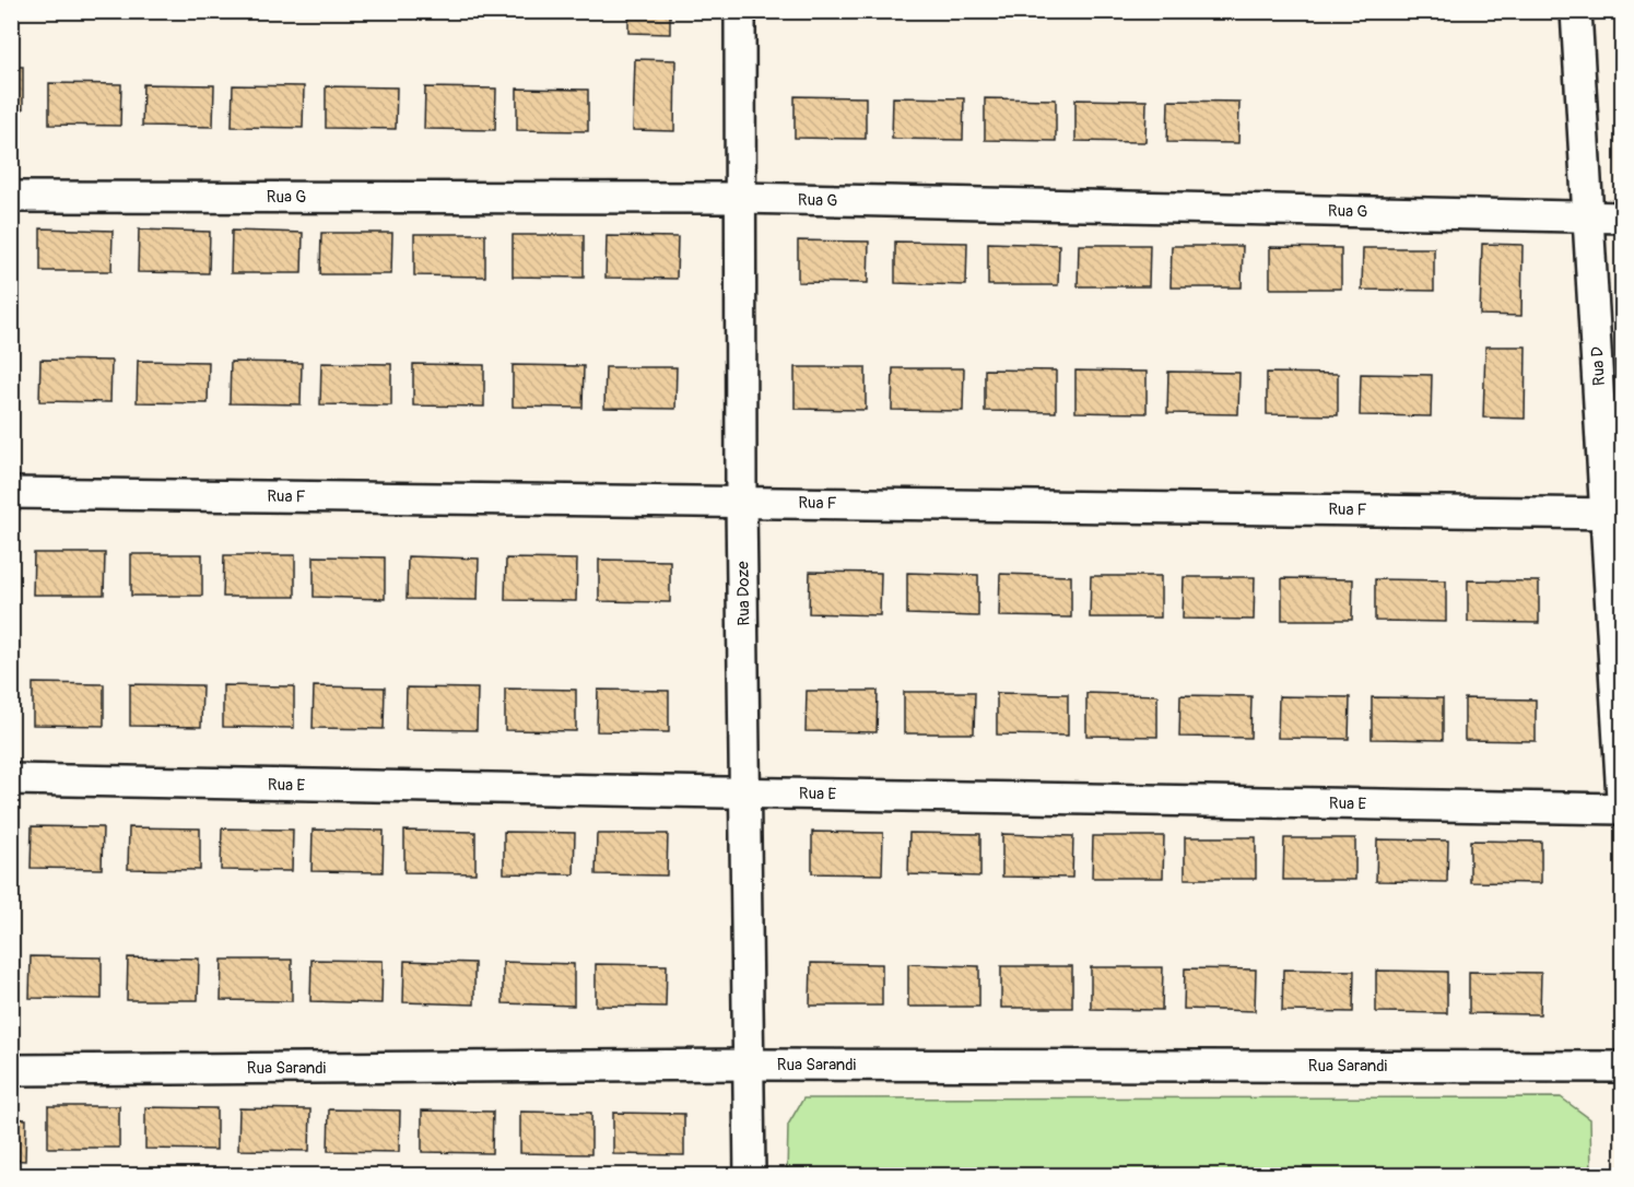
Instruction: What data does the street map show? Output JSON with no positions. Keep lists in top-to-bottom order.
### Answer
{
  "streets": {
    "street": [
      "Rua G",
      "Rua D",
      "Rua F",
      "Rua Doze",
      "Rua E",
      "Rua Sarandi"
    ]
  },
  "crossings": [
    ["Rua G", "Rua D"],
    ["Rua G", "Rua Doze"],
    ["Rua D", "Rua F"],
    ["Rua F", "Rua Doze"],
    ["Rua Doze", "Rua E"],
    ["Rua Doze", "Rua Sarandi"]
  ]
}
